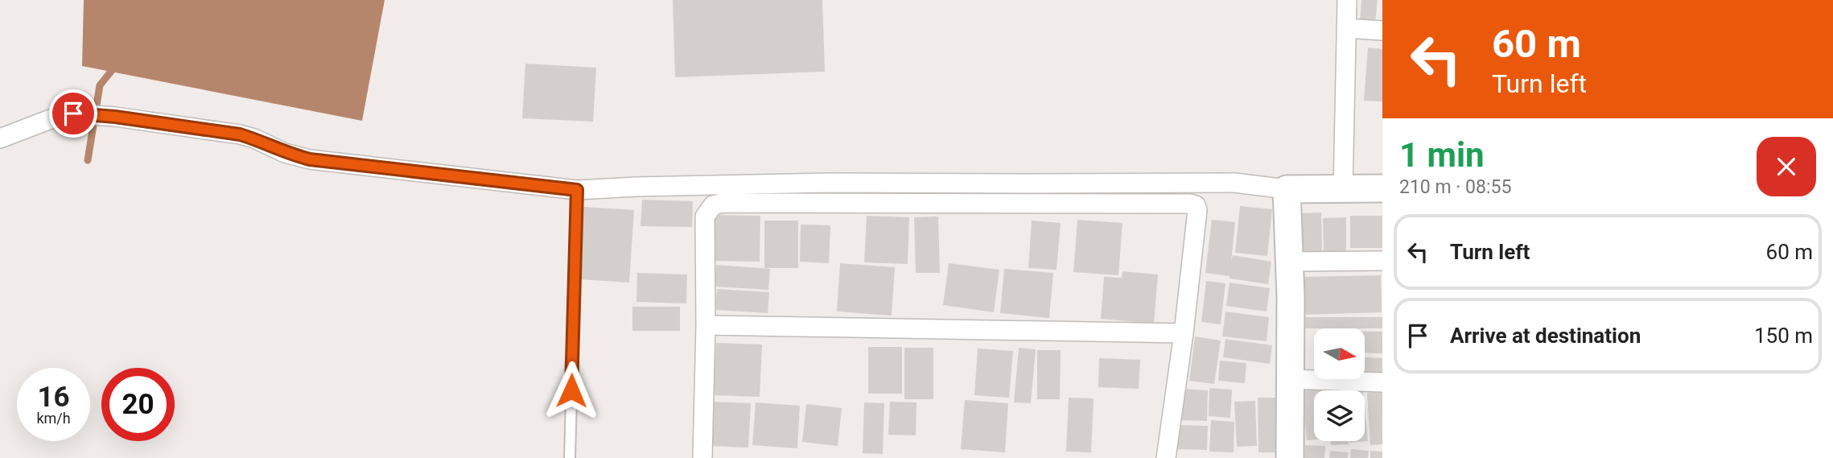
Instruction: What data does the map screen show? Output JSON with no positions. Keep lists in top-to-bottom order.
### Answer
{
  "north": "right",
  "page": {
    "turn": ["60 m", "Turn left"],
    "heading": ["1 min", "210 m · 08:55"],
    "list": [
      {
        "name": "Turn left",
        "value": "60 m"
      },
      {
        "name": "Arrive at destination",
        "value": "150 m"
      }
    ],
    "speed": "16 km/h",
    "limit": "20"
  }
}
